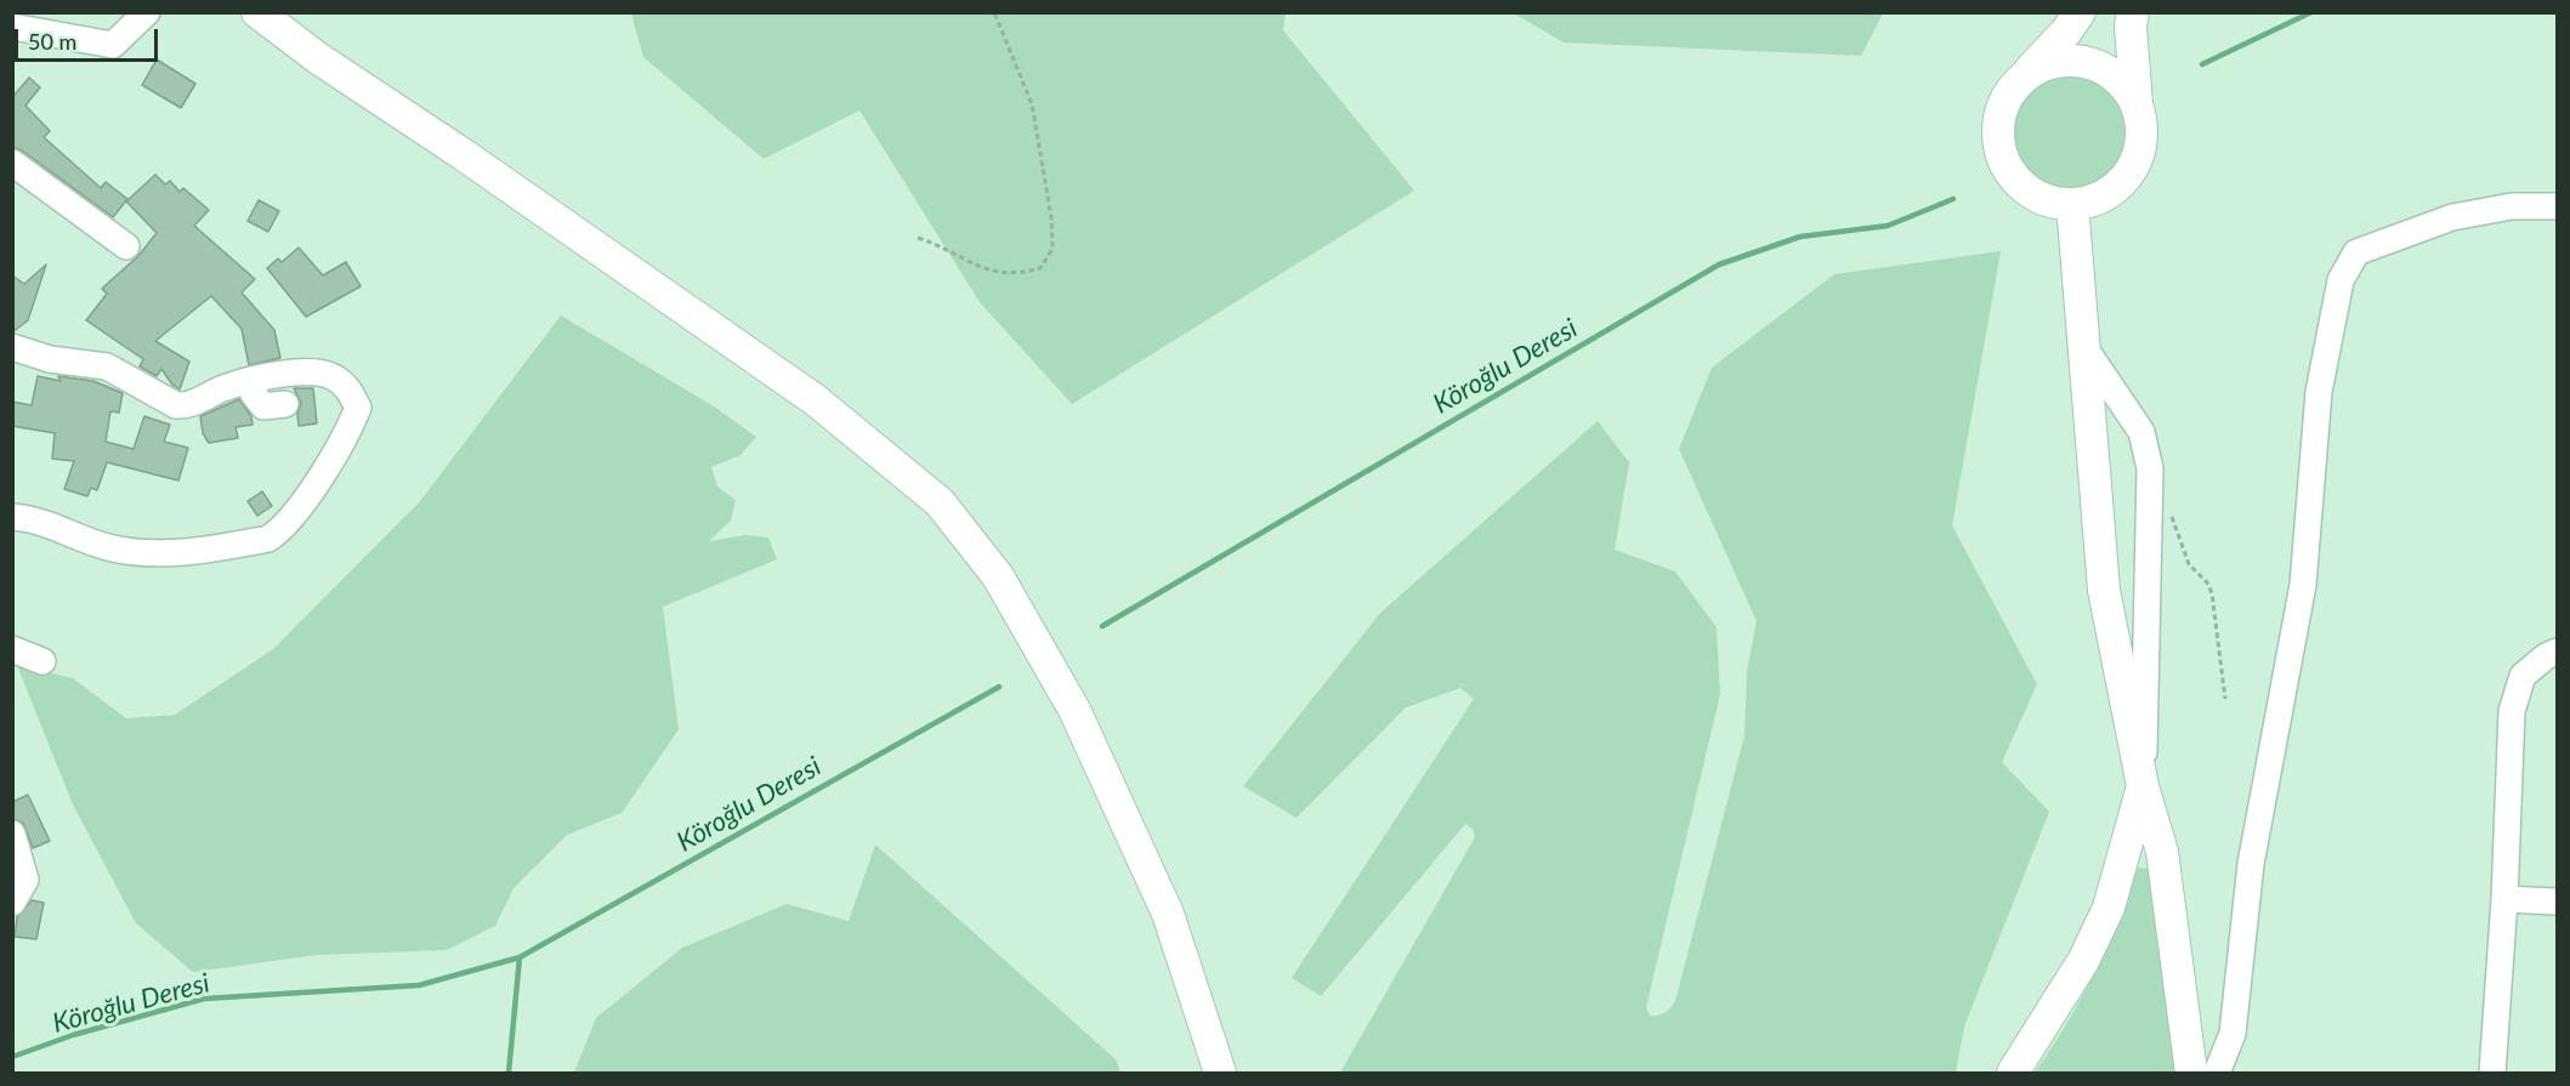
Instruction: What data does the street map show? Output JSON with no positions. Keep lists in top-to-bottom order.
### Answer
{
  "water": ["Köroğlu Deresi"],
  "scale_bar": "50 m"
}
